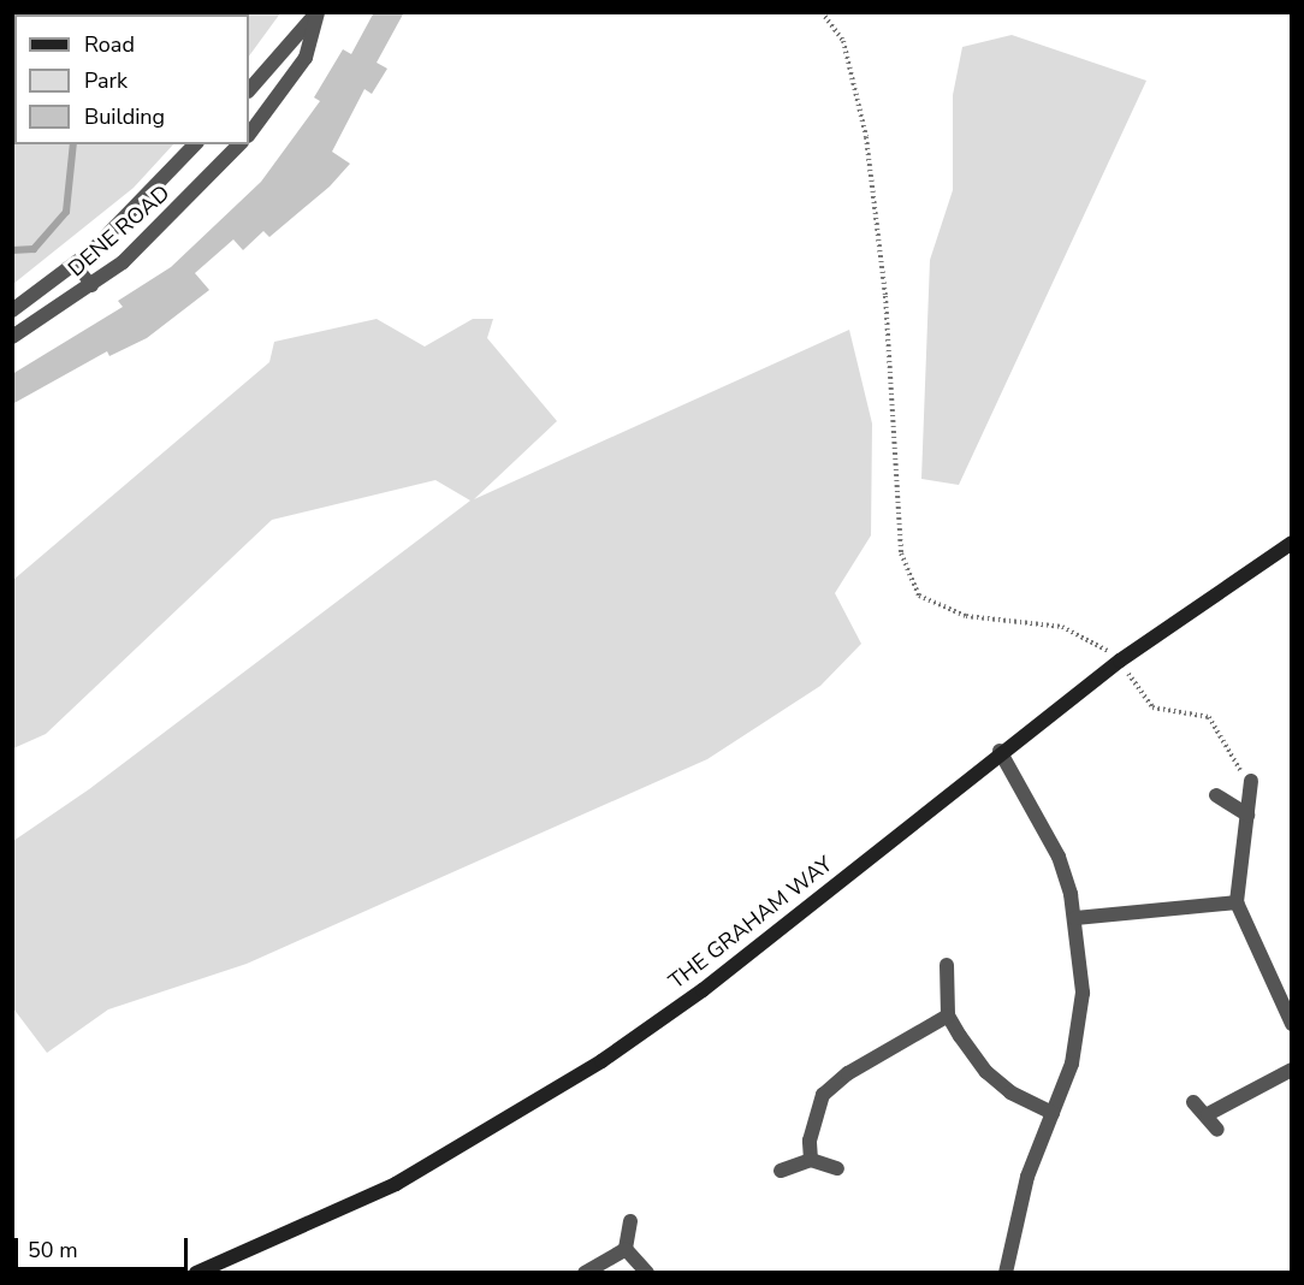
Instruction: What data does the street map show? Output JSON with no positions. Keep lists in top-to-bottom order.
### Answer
{
  "streets": {
    "main road": ["THE GRAHAM WAY"],
    "street": ["DENE ROAD"]
  },
  "legend": ["Road", "Park", "Building"],
  "scale_bar": "50 m"
}
